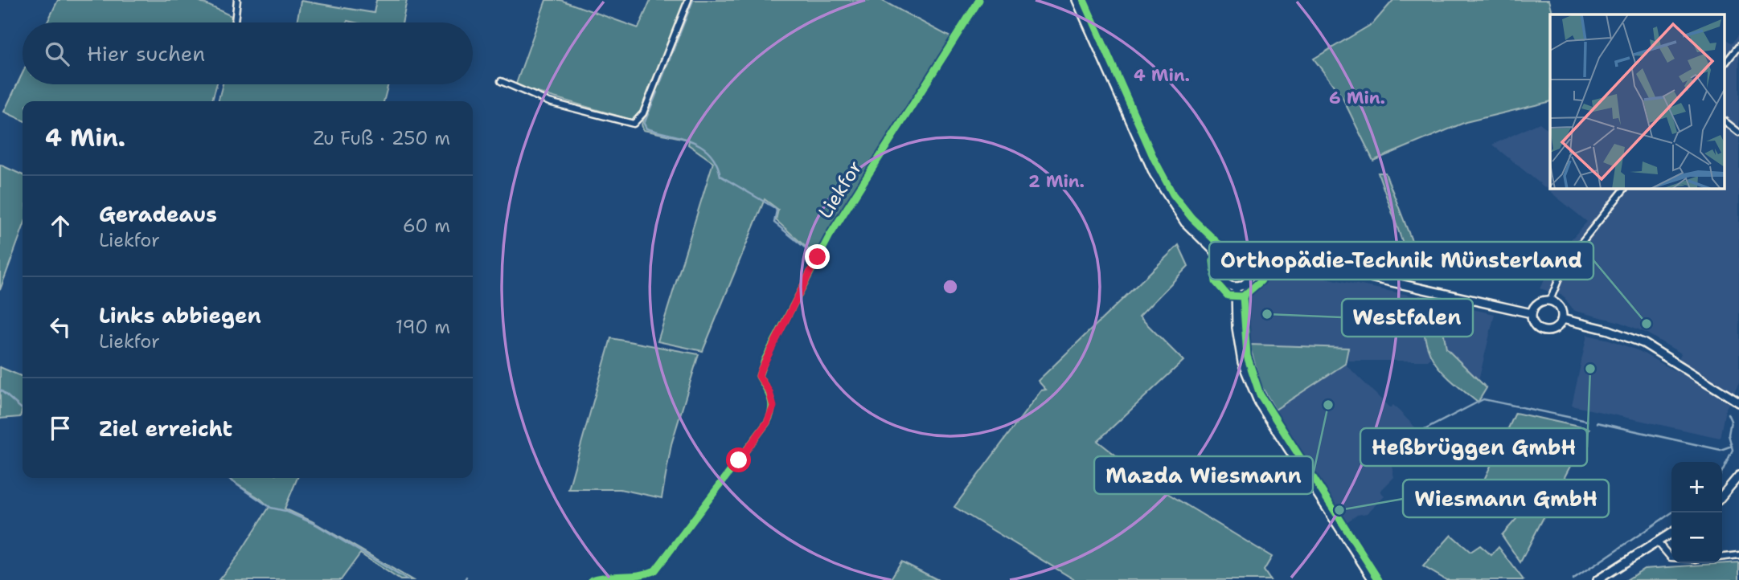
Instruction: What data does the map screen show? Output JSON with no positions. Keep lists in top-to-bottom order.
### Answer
{
  "streets": {
    "street": ["Liekfor"]
  },
  "places": [
    "Westfalen",
    "Orthopädie-Technik Münsterland",
    "Heßbrüggen GmbH",
    "Mazda Wiesmann",
    "Wiesmann GmbH"
  ],
  "page": {
    "search": "Hier suchen",
    "heading": ["4 Min.", "Zu Fuß · 250 m"],
    "list": [
      ["Geradeaus", "Liekfor", "60 m"],
      ["Links abbiegen", "Liekfor", "190 m"],
      "Ziel erreicht"
    ],
    "map_buttons": ["+", "−"]
  },
  "rings": ["4 Min.", "6 Min.", "2 Min."]
}
